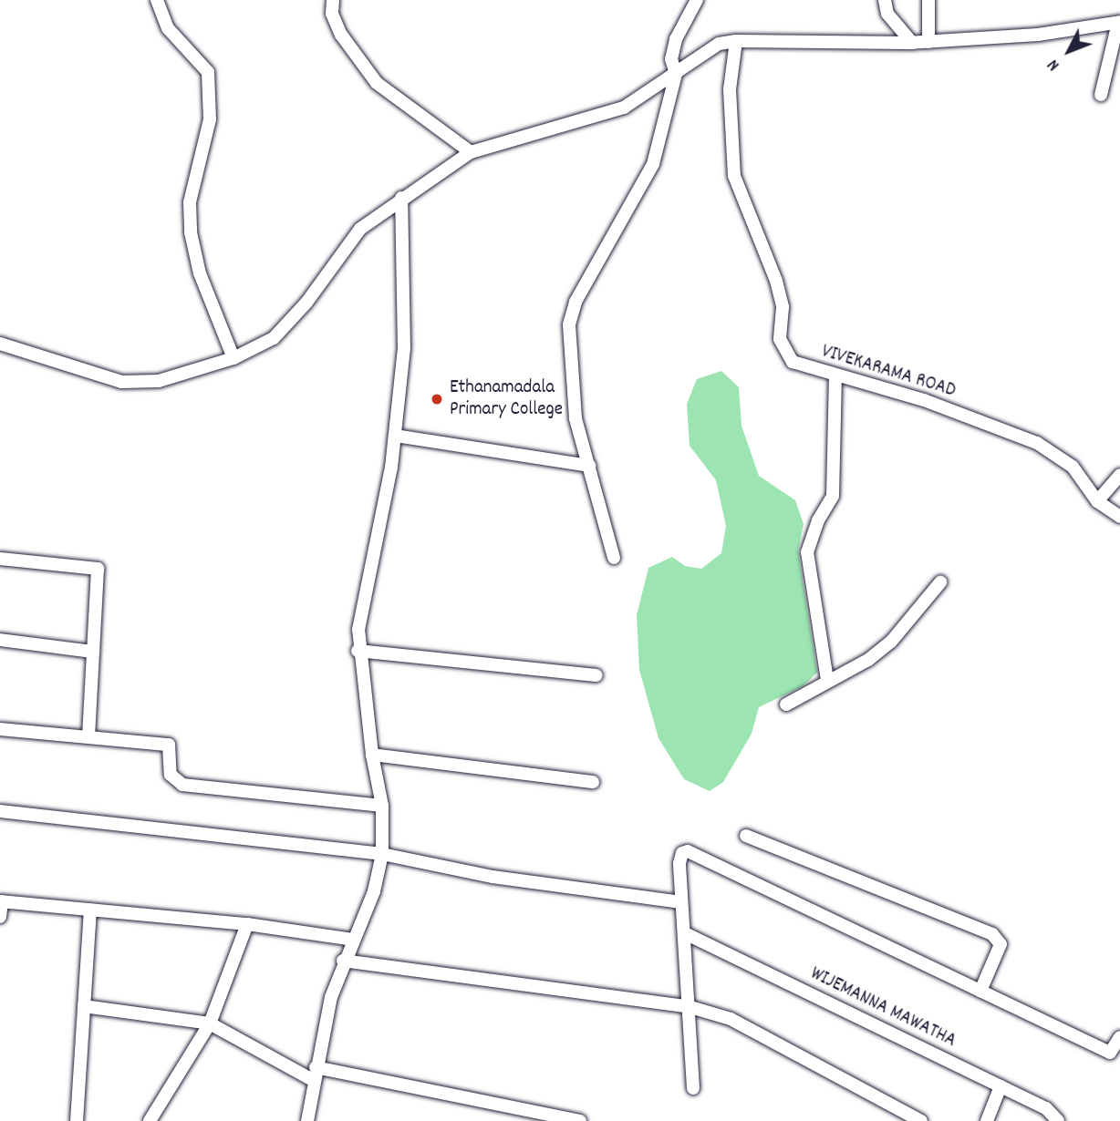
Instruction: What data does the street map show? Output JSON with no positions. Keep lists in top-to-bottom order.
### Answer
{
  "streets": {
    "street": ["VIVEKARAMA ROAD", "WIJEMANNA MAWATHA"]
  },
  "places": ["Ethanamadala Primary College"],
  "north": "bottom left"
}
